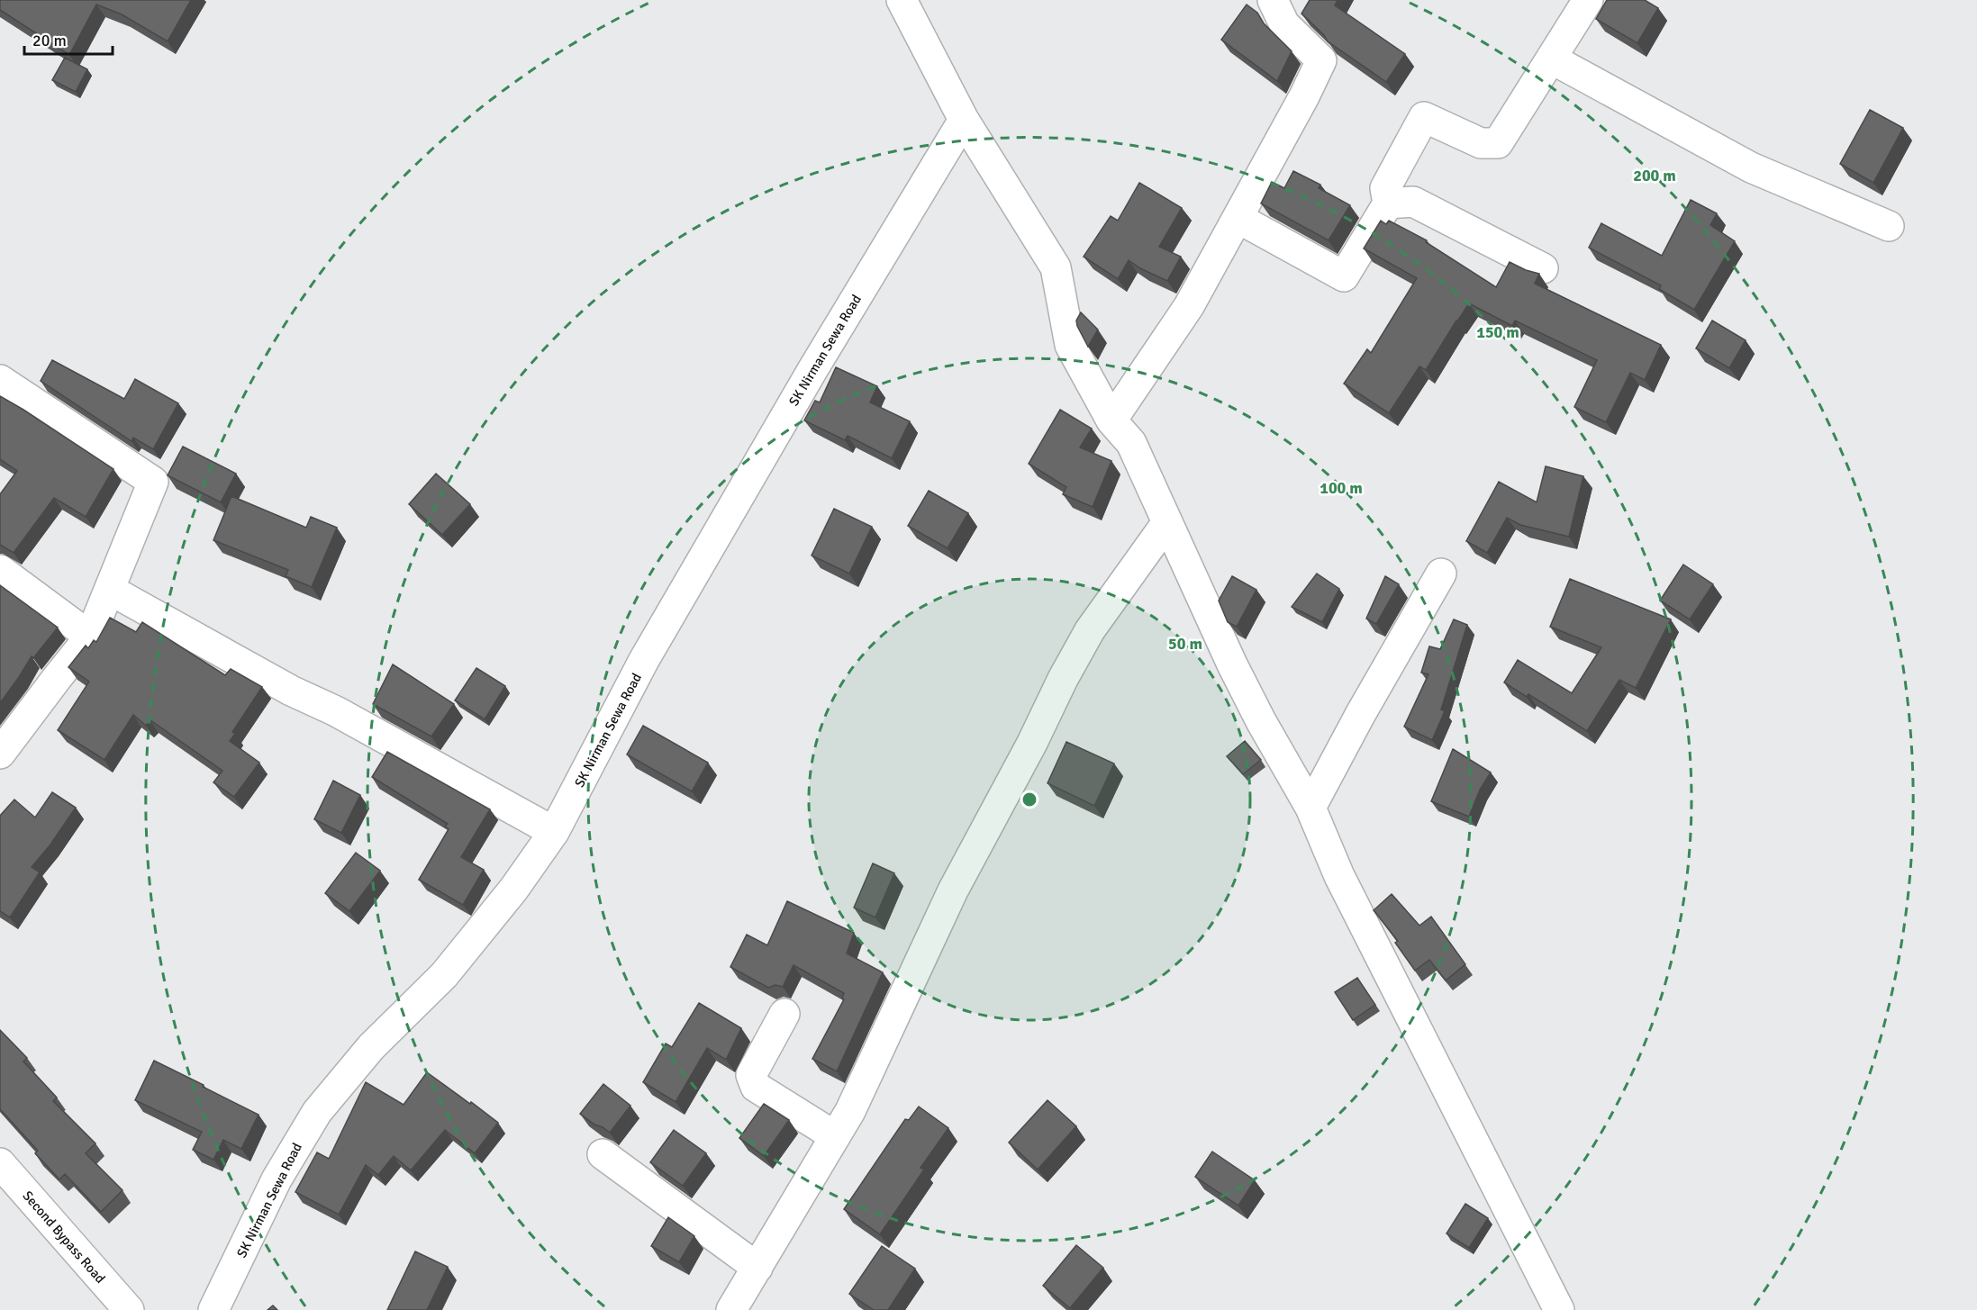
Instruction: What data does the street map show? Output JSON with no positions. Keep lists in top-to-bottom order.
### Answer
{
  "streets": {
    "street": ["SK Nirman Sewa Road", "Second Bypass Road"]
  },
  "scale_bar": "20 m",
  "rings": [
    "200 m",
    "150 m",
    "100 m",
    "50 m"
  ]
}
